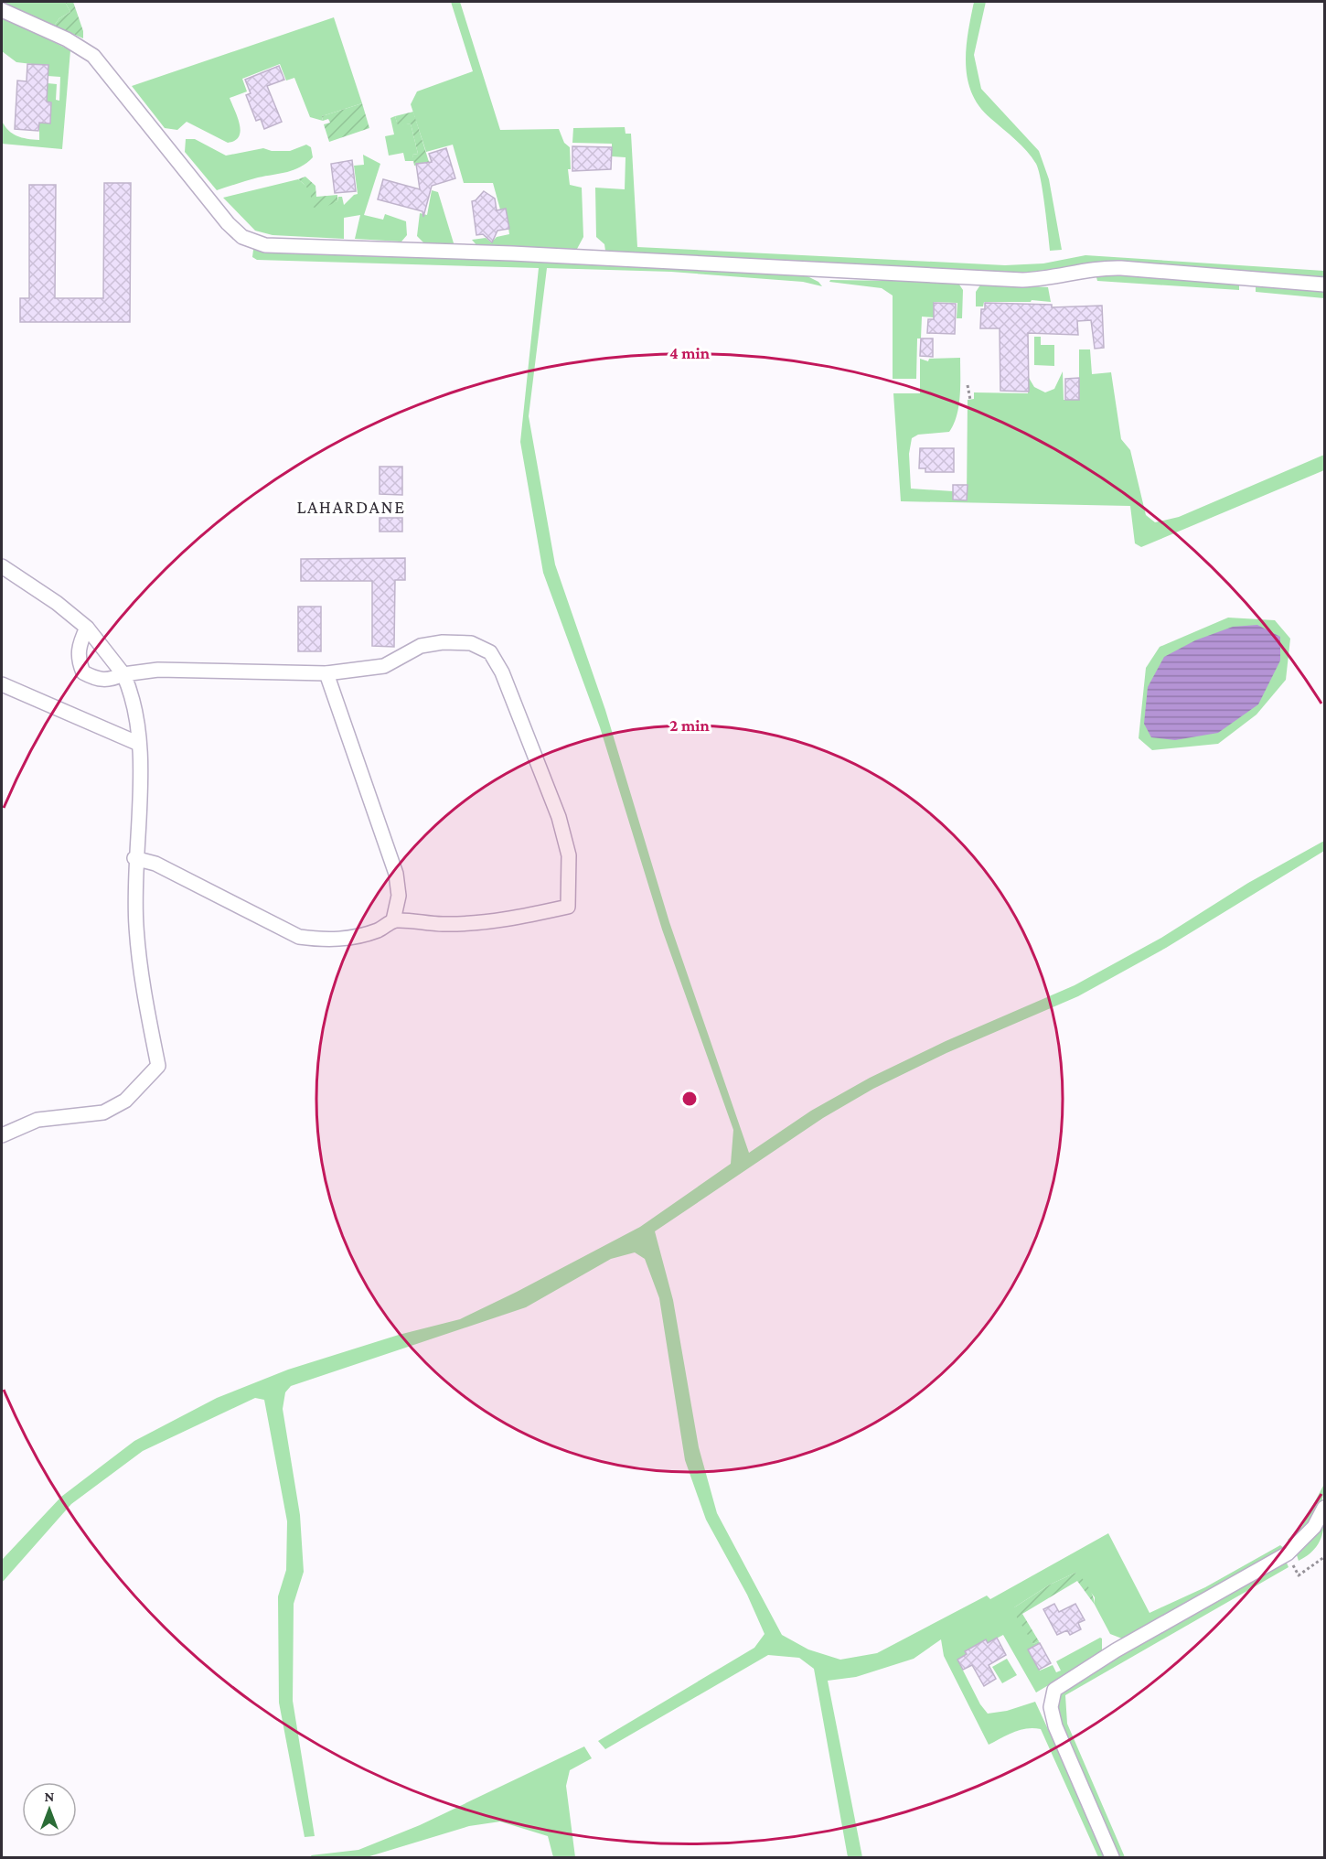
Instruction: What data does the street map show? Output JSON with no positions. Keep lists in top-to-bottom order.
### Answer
{
  "districts": ["LAHARDANE"],
  "north": "top",
  "rings": ["4 min", "2 min"]
}
